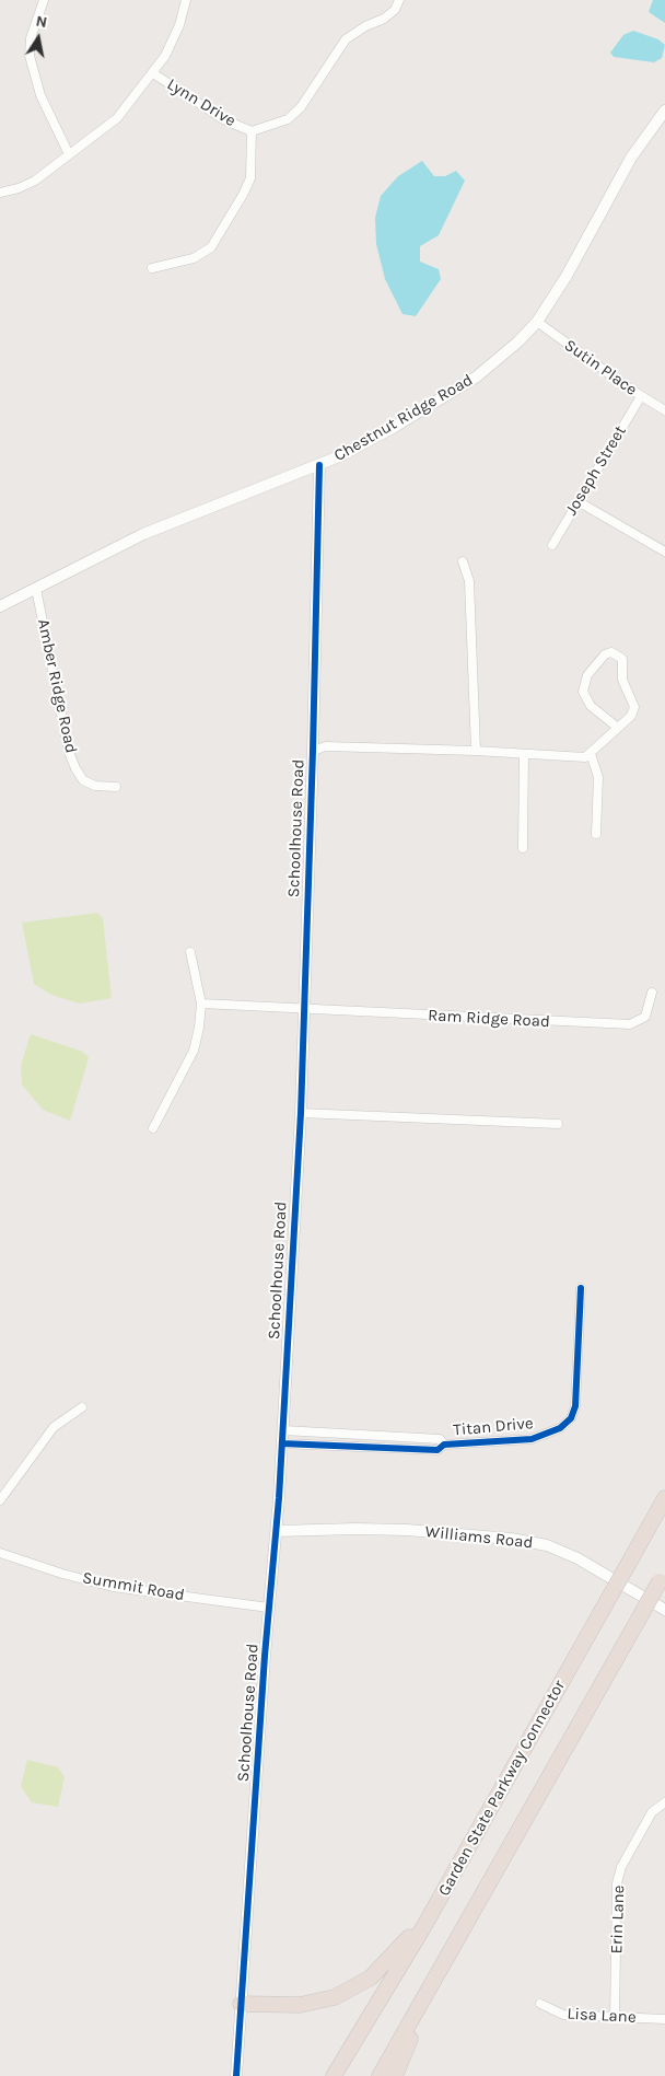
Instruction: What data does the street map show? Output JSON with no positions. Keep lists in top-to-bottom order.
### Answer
{
  "streets": {
    "highway": ["Garden State Parkway Connector"],
    "street": [
      "Lynn Drive",
      "Sutin Place",
      "Chestnut Ridge Road",
      "Joseph Street",
      "Amber Ridge Road",
      "Schoolhouse Road",
      "Ram Ridge Road",
      "Titan Drive",
      "Williams Road",
      "Summit Road",
      "Erin Lane",
      "Lisa Lane"
    ]
  },
  "crossings": [
    ["Sutin Place", "Chestnut Ridge Road"],
    ["Sutin Place", "Joseph Street"],
    ["Chestnut Ridge Road", "Amber Ridge Road"],
    ["Chestnut Ridge Road", "Schoolhouse Road"],
    ["Schoolhouse Road", "Ram Ridge Road"],
    ["Schoolhouse Road", "Titan Drive"],
    ["Schoolhouse Road", "Williams Road"],
    ["Schoolhouse Road", "Summit Road"],
    ["Erin Lane", "Lisa Lane"]
  ],
  "north": "top"
}
